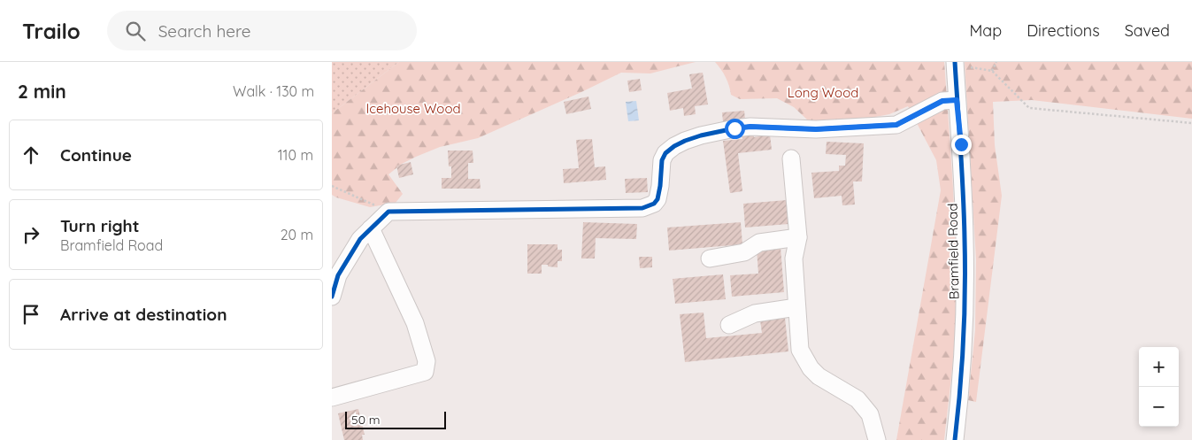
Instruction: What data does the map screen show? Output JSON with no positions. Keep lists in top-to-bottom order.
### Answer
{
  "streets": {
    "street": ["Bramfield Road"]
  },
  "parks": ["Long Wood", "Icehouse Wood"],
  "scale_bar": "50 m",
  "page": {
    "header": "Trailo",
    "search": "Search here",
    "nav": ["Map", "Directions", "Saved"],
    "heading": ["2 min", "Walk · 130 m"],
    "list": [
      ["Continue", "110 m"],
      ["Turn right", "Bramfield Road", "20 m"],
      "Arrive at destination"
    ],
    "map_buttons": ["+", "−"],
    "scale": "50 m"
  }
}
